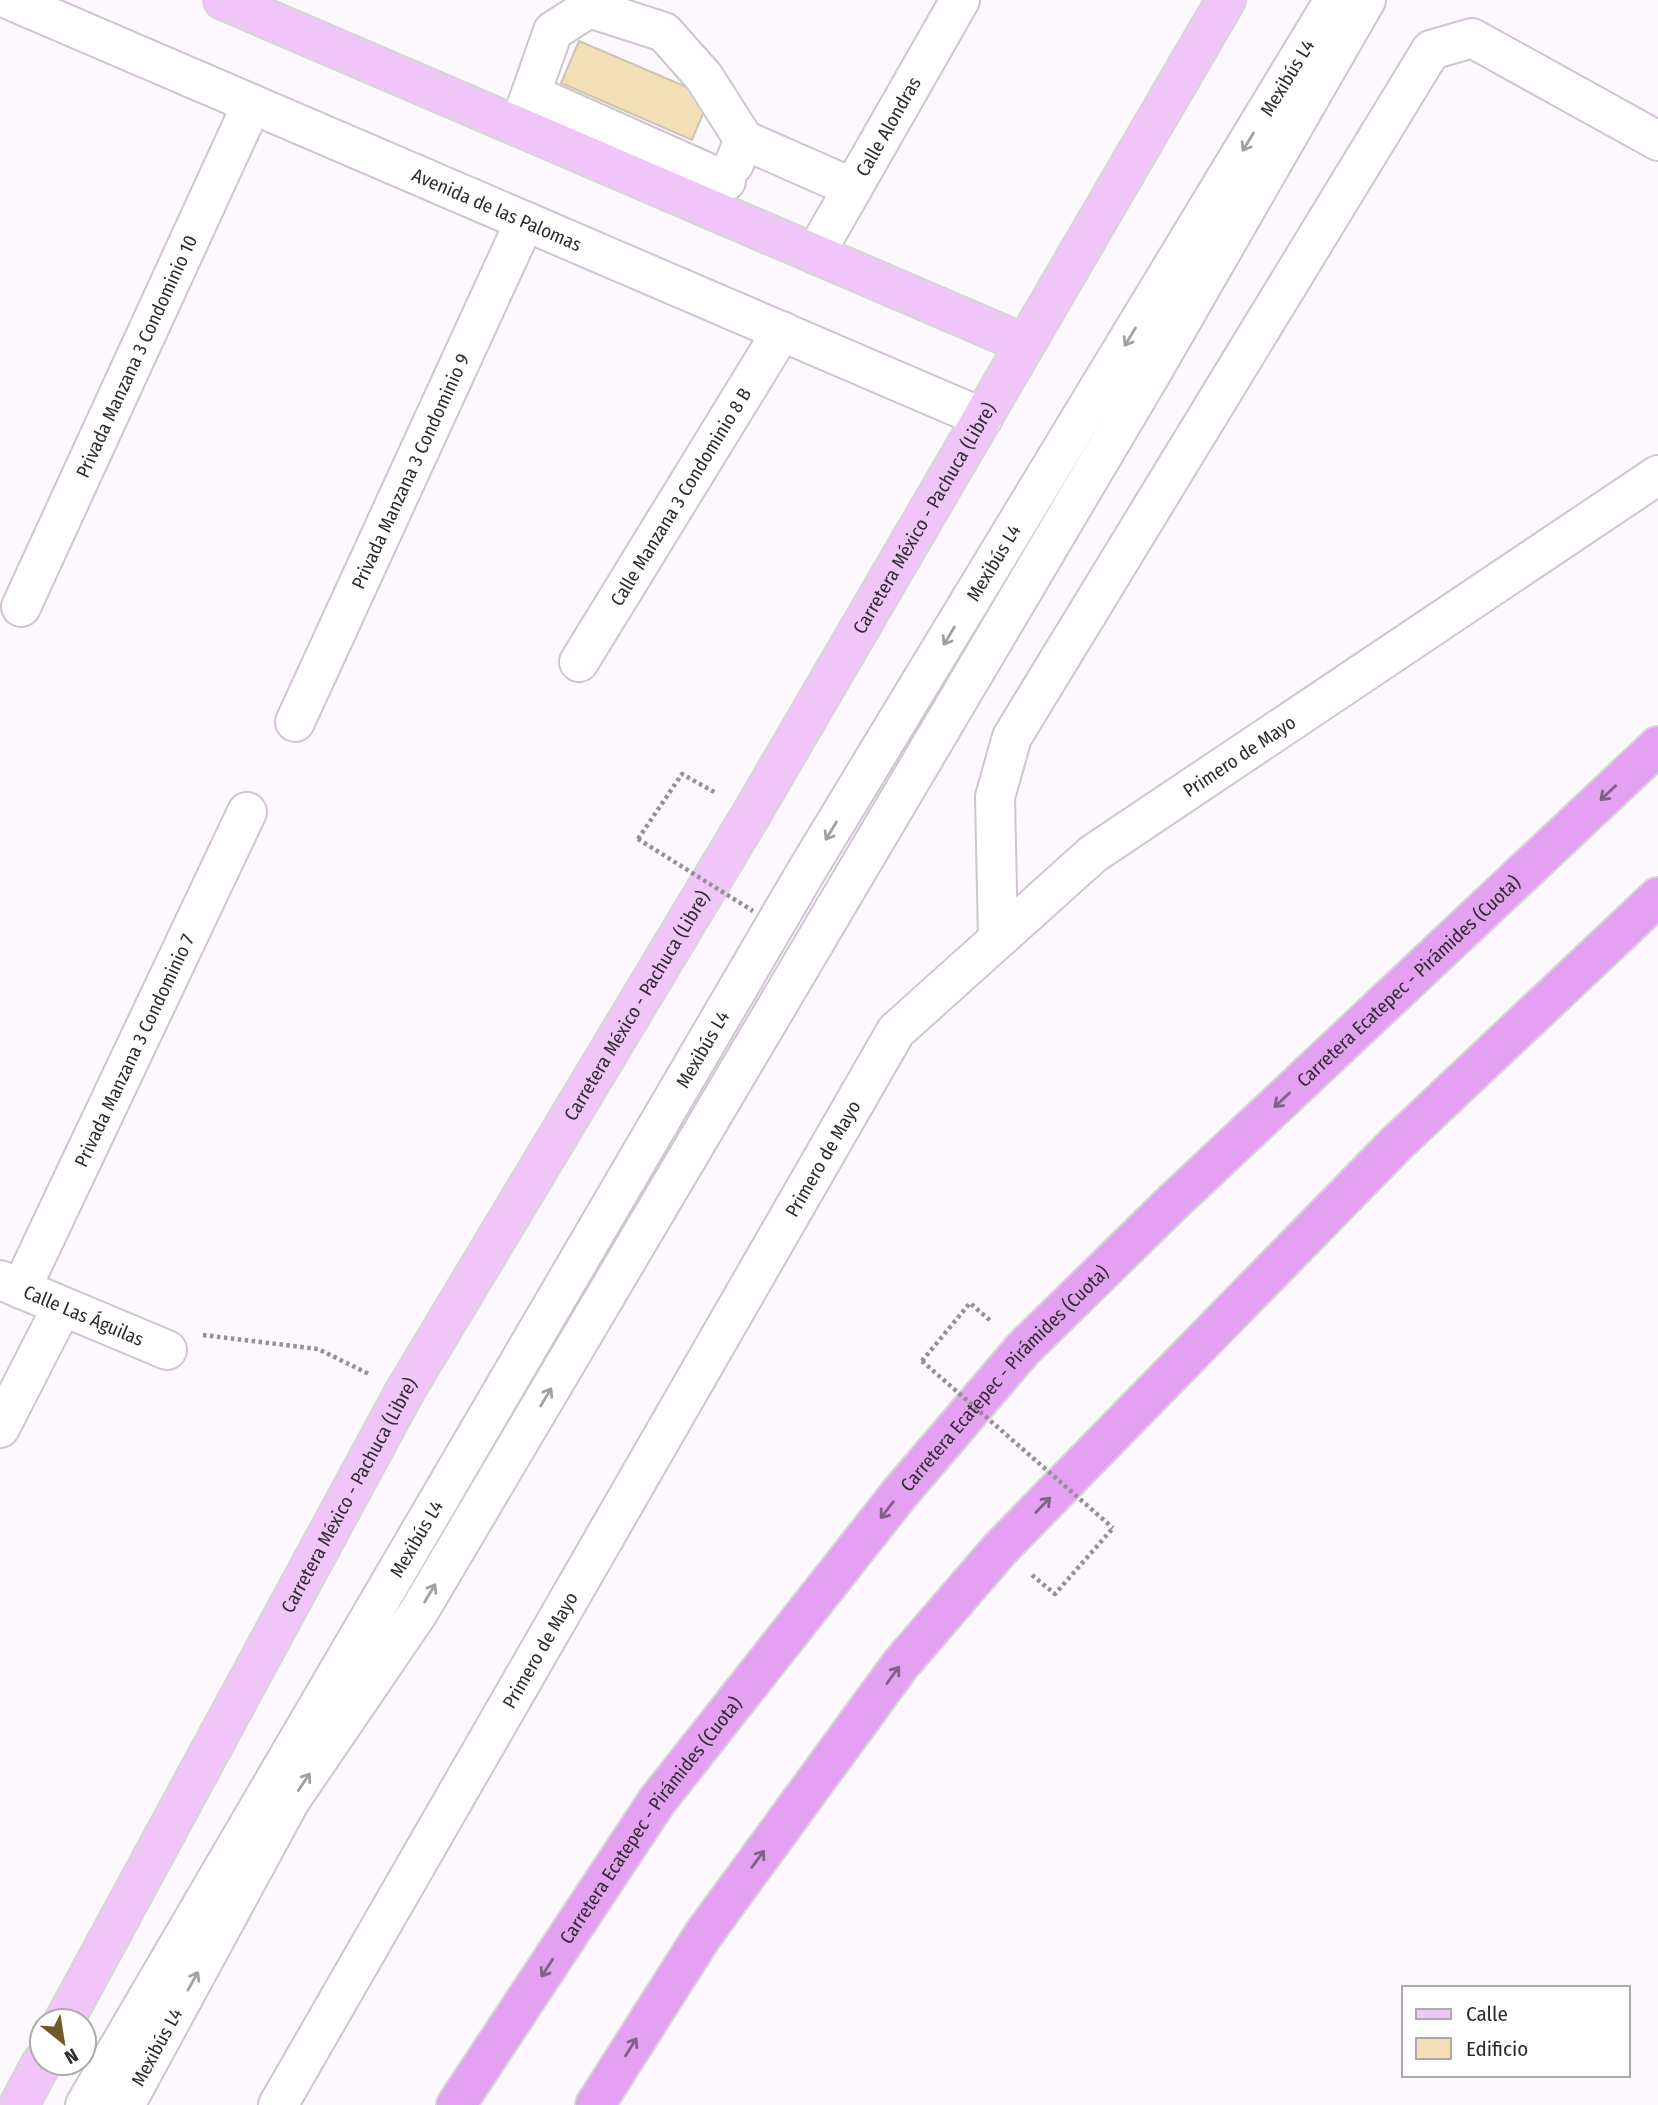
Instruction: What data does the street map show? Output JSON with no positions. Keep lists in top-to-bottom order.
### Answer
{
  "streets": {
    "highway": ["Carretera Ecatepec - Pirámides (Cuota)"],
    "main road": ["Carretera México - Pachuca (Libre)"],
    "street": [
      "Mexibús L4",
      "Calle Alondras",
      "Avenida de las Palomas",
      "Privada Manzana 3 Condominio 10",
      "Privada Manzana 3 Condominio 9",
      "Calle Manzana 3 Condominio 8 B",
      "Primero de Mayo",
      "Privada Manzana 3 Condominio 7",
      "Calle Las Águilas"
    ]
  },
  "crossings": [
    ["Avenida de las Palomas", "Privada Manzana 3 Condominio 10"],
    ["Avenida de las Palomas", "Privada Manzana 3 Condominio 9"],
    ["Avenida de las Palomas", "Calle Manzana 3 Condominio 8 B"],
    ["Avenida de las Palomas", "Carretera México - Pachuca (Libre)"],
    ["Privada Manzana 3 Condominio 7", "Calle Las Águilas"]
  ],
  "legend": ["Calle", "Edificio"],
  "north": "bottom right"
}
